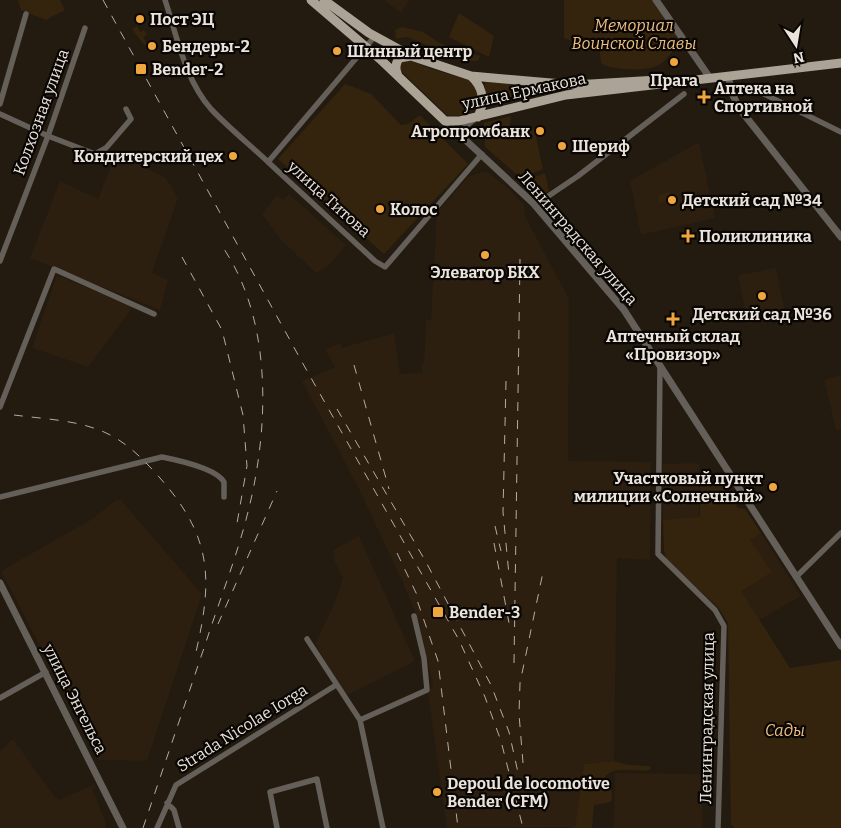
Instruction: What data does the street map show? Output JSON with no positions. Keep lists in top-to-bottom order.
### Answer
{
  "streets": {
    "main road": ["улица Ермакова"],
    "street": [
      "Колхозная улица",
      "улица Титова",
      "Ленинградская улица",
      "улица Энгельса",
      "Strada Nicolae Iorga"
    ]
  },
  "crossings": [
    ["улица Ермакова", "улица Титова"],
    ["улица Ермакова", "Ленинградская улица"],
    ["улица Титова", "Ленинградская улица"]
  ],
  "parks": ["Мемориал Воинской Славы", "Сады"],
  "places": {
    "other": [
      "Пост ЭЦ",
      "Бендеры-2",
      "Шинный центр",
      "Прага",
      "Агропромбанк",
      "Шериф",
      "Кондитерский цех",
      "Детский сад №34",
      "Колос",
      "Элеватор БКХ",
      "Детский сад №36",
      "Участковый пункт милиции «Солнечный»",
      "Depoul de locomotive Bender (CFM)"
    ],
    "transit": ["Bender-2", "Bender-3"],
    "health": ["Аптека на Спортивной", "Поликлиника", "Аптечный склад «Провизор»"]
  },
  "north": "bottom"
}
